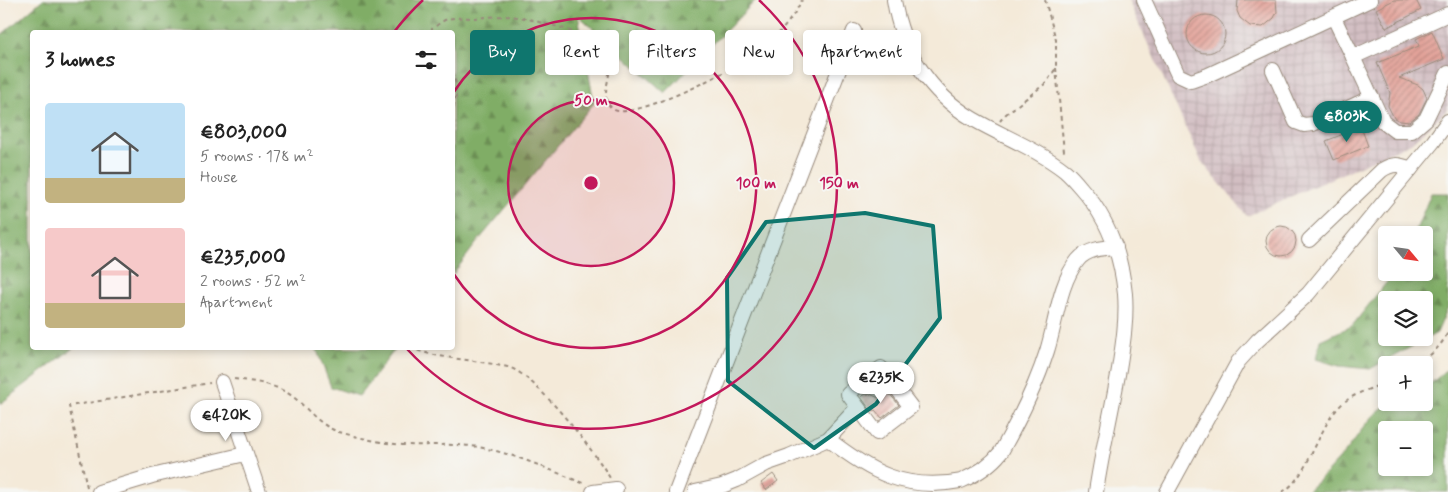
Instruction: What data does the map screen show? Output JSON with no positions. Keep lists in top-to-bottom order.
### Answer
{
  "north": "bottom right",
  "page": {
    "chip": [
      "Buy",
      "Rent",
      "Filters",
      "New",
      "Apartment"
    ],
    "heading": "3 homes",
    "list": [
      {
        "name": "€803,000",
        "note": "5 rooms · 178 m² · House"
      },
      {
        "name": "€235,000",
        "note": "2 rooms · 52 m² · Apartment"
      }
    ],
    "price": ["€803K", "€235K", "€420K"],
    "map_buttons": ["+", "−"]
  },
  "rings": ["50 m", "100 m", "150 m"]
}
